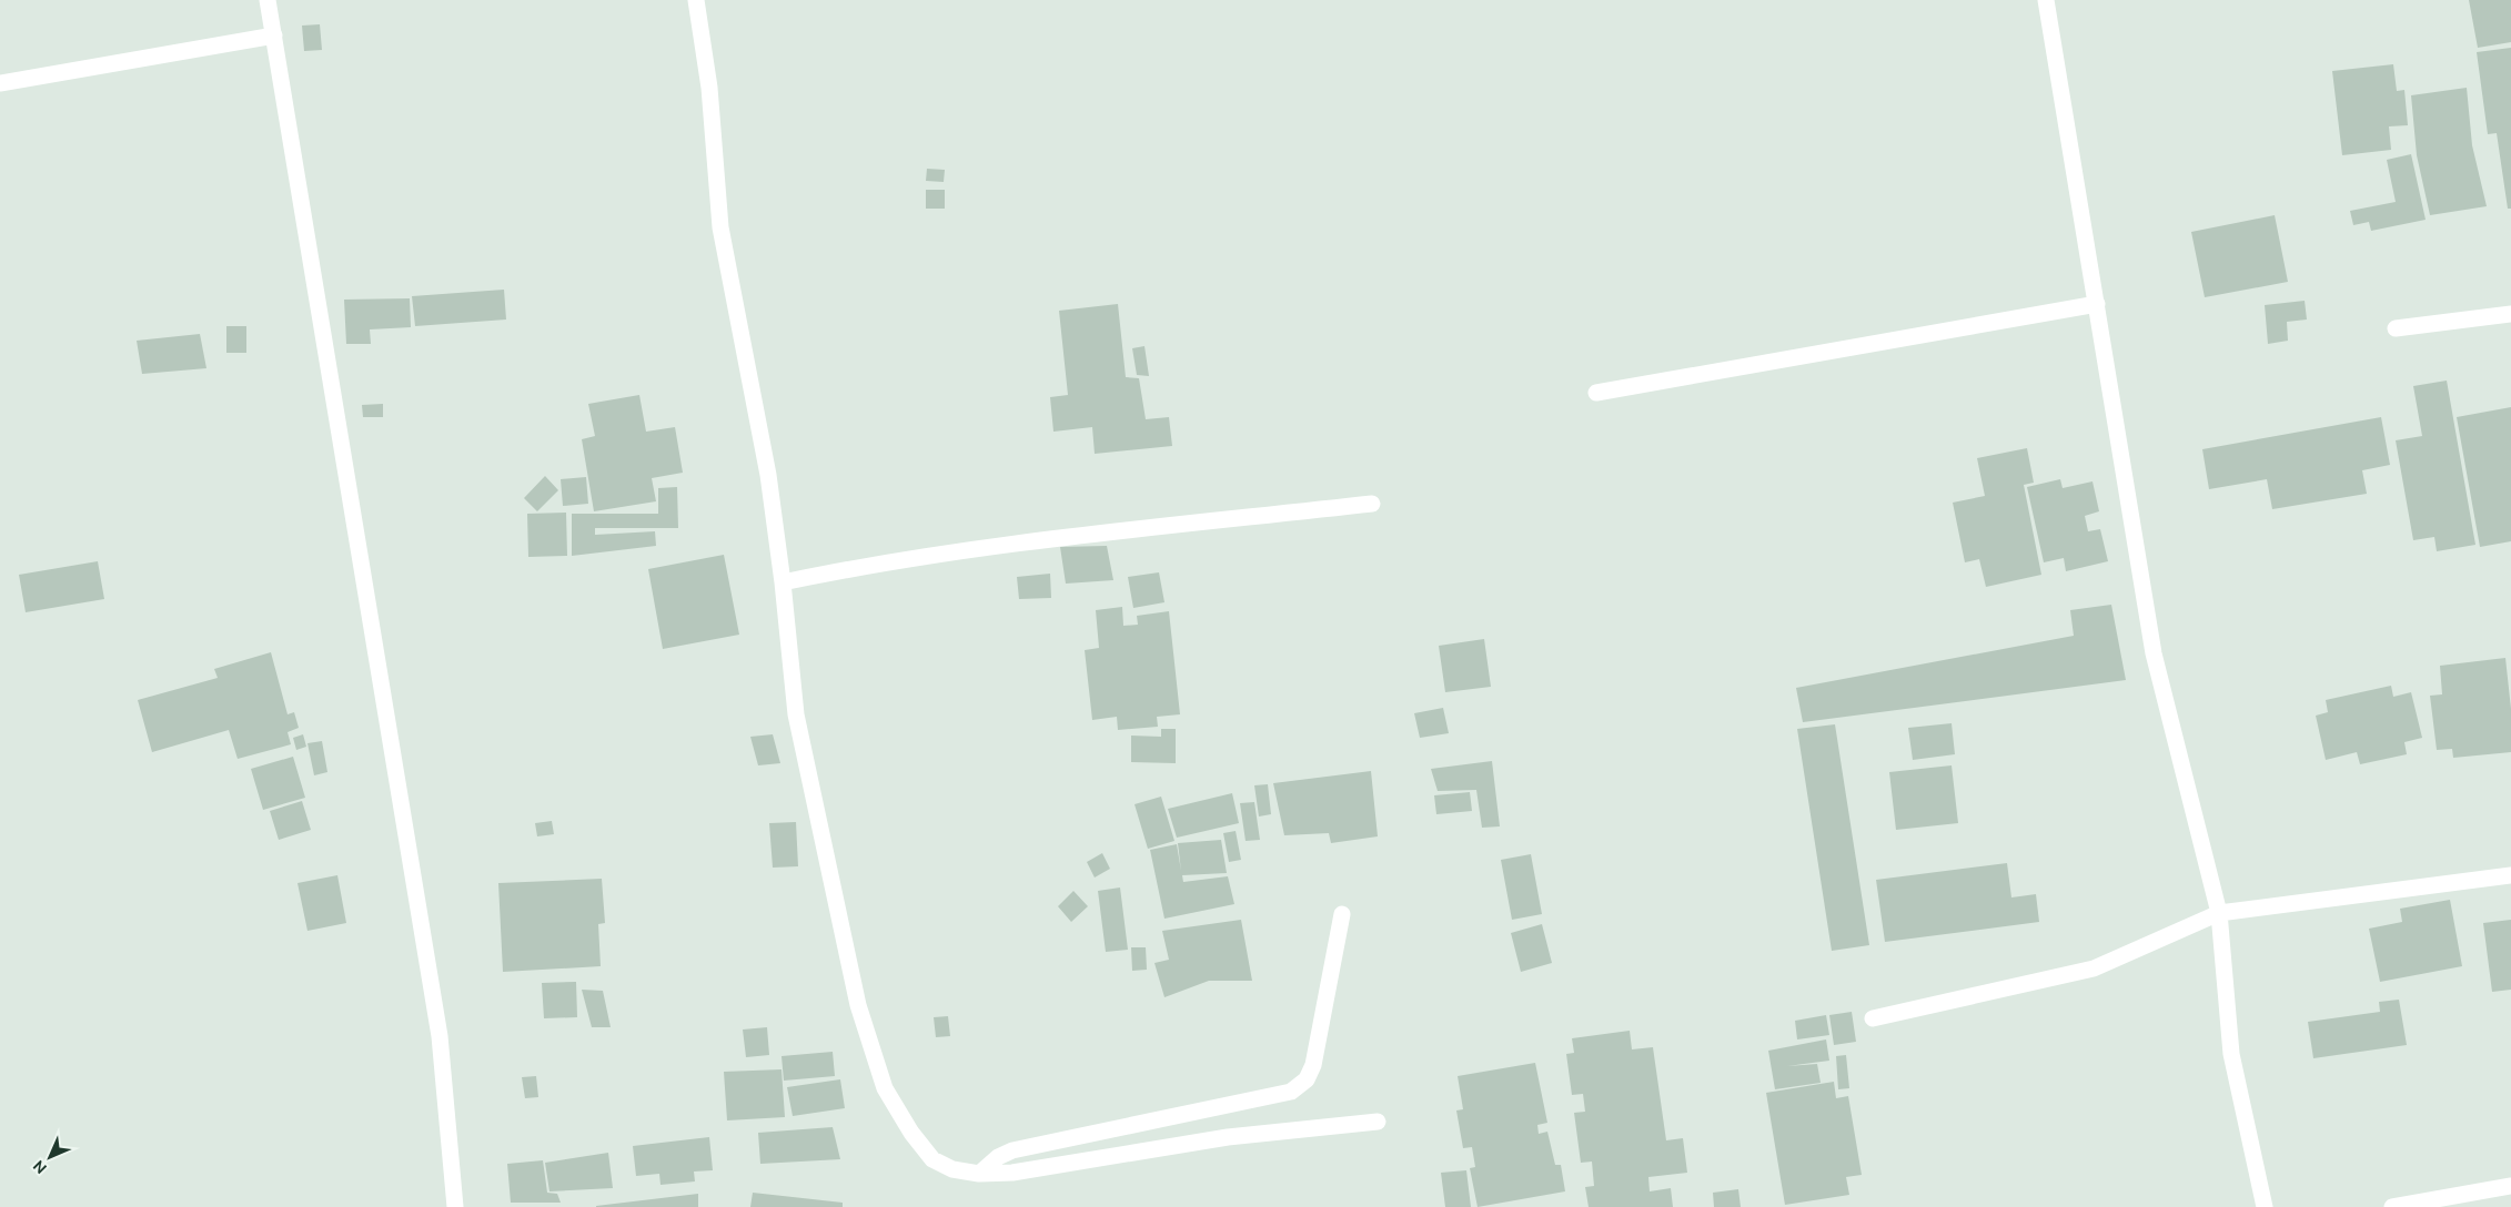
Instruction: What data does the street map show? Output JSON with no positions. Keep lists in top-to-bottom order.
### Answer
{
  "north": "bottom left"
}
